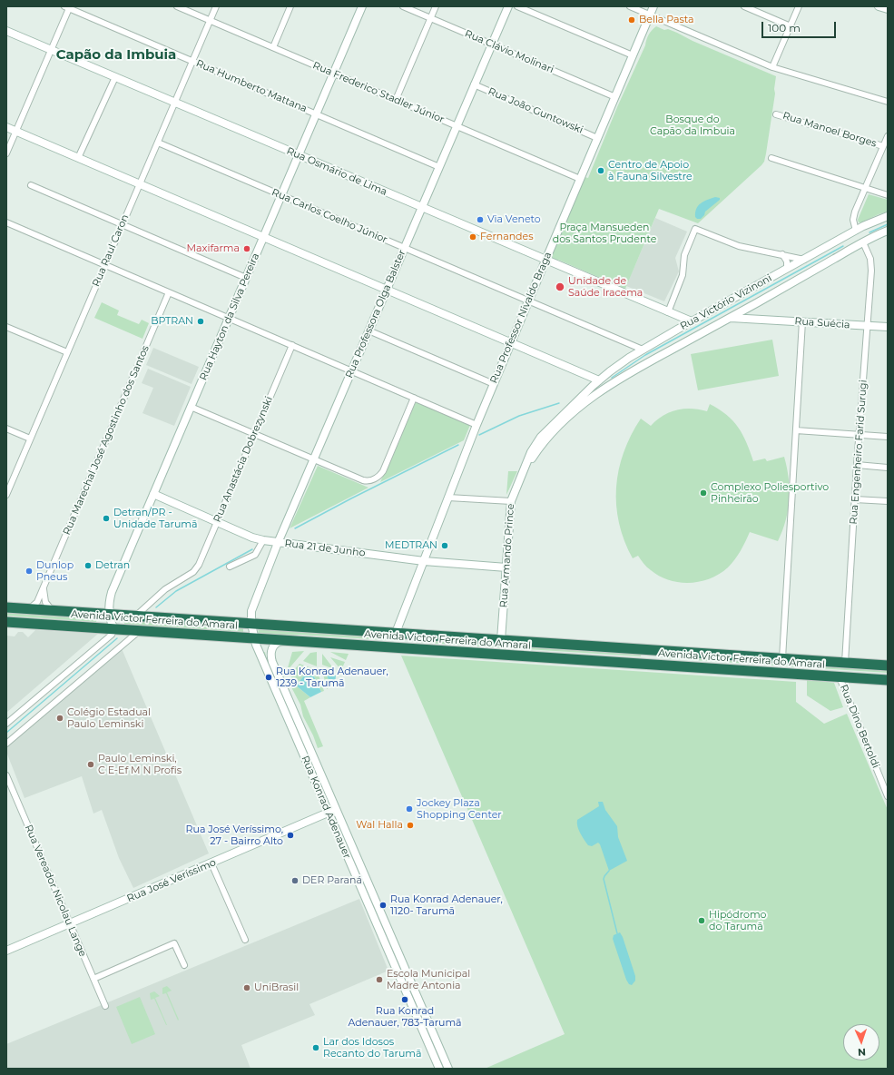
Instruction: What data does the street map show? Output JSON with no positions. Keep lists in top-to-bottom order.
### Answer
{
  "streets": {
    "highway": ["Avenida Victor Ferreira do Amaral"],
    "street": [
      "Rua Clávio Molinari",
      "Rua Humberto Mattana",
      "Rua Frederico Stadler Júnior",
      "Rua João Guntowski",
      "Rua Manoel Borges",
      "Rua Osmário de Lima",
      "Rua Carlos Coelho Júnior",
      "Rua Raul Caron",
      "Rua Victório Vizinoni",
      "Rua Professora Olga Balster",
      "Rua Hayton da Silva Pereira",
      "Rua Professor Nivaldo Braga",
      "Rua Suécia",
      "Rua Marechal José Agostinho dos Santos",
      "Rua Engenheiro Farid Surugi",
      "Rua Anastácia Dobrezynski",
      "Rua 21 de Junho",
      "Rua Armando Prince",
      "Rua Dino Bertoldi",
      "Rua Konrad Adenauer",
      "Rua José Veríssimo",
      "Rua Vereador Nicolau Lange"
    ]
  },
  "crossings": [
    ["Rua Clávio Molinari", "Rua Professora Olga Balster"],
    ["Rua Clávio Molinari", "Rua Professor Nivaldo Braga"],
    ["Rua Humberto Mattana", "Rua Raul Caron"],
    ["Rua Humberto Mattana", "Rua Professora Olga Balster"],
    ["Rua Humberto Mattana", "Rua Hayton da Silva Pereira"],
    ["Rua Frederico Stadler Júnior", "Rua Raul Caron"],
    ["Rua Frederico Stadler Júnior", "Rua Professora Olga Balster"],
    ["Rua Frederico Stadler Júnior", "Rua Hayton da Silva Pereira"],
    ["Rua Frederico Stadler Júnior", "Rua Professor Nivaldo Braga"],
    ["Rua João Guntowski", "Rua Professora Olga Balster"],
    ["Rua João Guntowski", "Rua Professor Nivaldo Braga"],
    ["Rua Osmário de Lima", "Rua Raul Caron"],
    ["Rua Osmário de Lima", "Rua Victório Vizinoni"],
    ["Rua Osmário de Lima", "Rua Professora Olga Balster"],
    ["Rua Osmário de Lima", "Rua Hayton da Silva Pereira"],
    ["Rua Osmário de Lima", "Rua Professor Nivaldo Braga"],
    ["Rua Carlos Coelho Júnior", "Rua Raul Caron"],
    ["Rua Carlos Coelho Júnior", "Rua Victório Vizinoni"],
    ["Rua Carlos Coelho Júnior", "Rua Professora Olga Balster"],
    ["Rua Carlos Coelho Júnior", "Rua Hayton da Silva Pereira"],
    ["Rua Carlos Coelho Júnior", "Rua Professor Nivaldo Braga"],
    ["Rua Victório Vizinoni", "Rua Suécia"],
    ["Rua Victório Vizinoni", "Rua Engenheiro Farid Surugi"],
    ["Rua Victório Vizinoni", "Rua Armando Prince"],
    ["Rua Professora Olga Balster", "Rua 21 de Junho"],
    ["Rua Professora Olga Balster", "Avenida Victor Ferreira do Amaral"],
    ["Rua Professora Olga Balster", "Rua Konrad Adenauer"],
    ["Rua Hayton da Silva Pereira", "Rua 21 de Junho"],
    ["Rua Hayton da Silva Pereira", "Avenida Victor Ferreira do Amaral"],
    ["Rua Professor Nivaldo Braga", "Rua 21 de Junho"],
    ["Rua Professor Nivaldo Braga", "Avenida Victor Ferreira do Amaral"],
    ["Rua Suécia", "Rua Engenheiro Farid Surugi"],
    ["Rua Marechal José Agostinho dos Santos", "Avenida Victor Ferreira do Amaral"],
    ["Rua Engenheiro Farid Surugi", "Avenida Victor Ferreira do Amaral"],
    ["Rua Anastácia Dobrezynski", "Rua 21 de Junho"],
    ["Rua Anastácia Dobrezynski", "Avenida Victor Ferreira do Amaral"],
    ["Rua 21 de Junho", "Rua Armando Prince"],
    ["Rua Armando Prince", "Avenida Victor Ferreira do Amaral"],
    ["Avenida Victor Ferreira do Amaral", "Rua Dino Bertoldi"],
    ["Avenida Victor Ferreira do Amaral", "Rua Konrad Adenauer"],
    ["Rua Konrad Adenauer", "Rua José Veríssimo"],
    ["Rua José Veríssimo", "Rua Vereador Nicolau Lange"]
  ],
  "districts": ["Capão da Imbuia"],
  "parks": ["Bosque do Capão da Imbuia", "Praça Mansueden dos Santos Prudente"],
  "places": [
    "Bella Pasta",
    "Centro de Apoio à Fauna Silvestre",
    "Via Veneto",
    "Fernandes",
    "Maxifarma",
    "Unidade de Saúde Iracema",
    "BPTRAN",
    "Complexo Poliesportivo Pinheirão",
    "Detran/PR - Unidade Tarumã",
    "MEDTRAN",
    "Detran",
    "Dunlop Pneus",
    "Rua Konrad Adenauer, 1239 - Tarumã",
    "Colégio Estadual Paulo Leminski",
    "Paulo Leminski, C E-Ef M N Profis",
    "Jockey Plaza Shopping Center",
    "Wal Halla",
    "Rua José Veríssimo, 27 - Bairro Alto",
    "DER Paraná",
    "Rua Konrad Adenauer, 1120- Tarumã",
    "Hipódromo do Tarumã",
    "Escola Municipal Madre Antonia",
    "UniBrasil",
    "Rua Konrad Adenauer, 783-Tarumã",
    "Lar dos Idosos Recanto do Tarumã"
  ],
  "scale_bar": "100 m",
  "north": "bottom"
}
